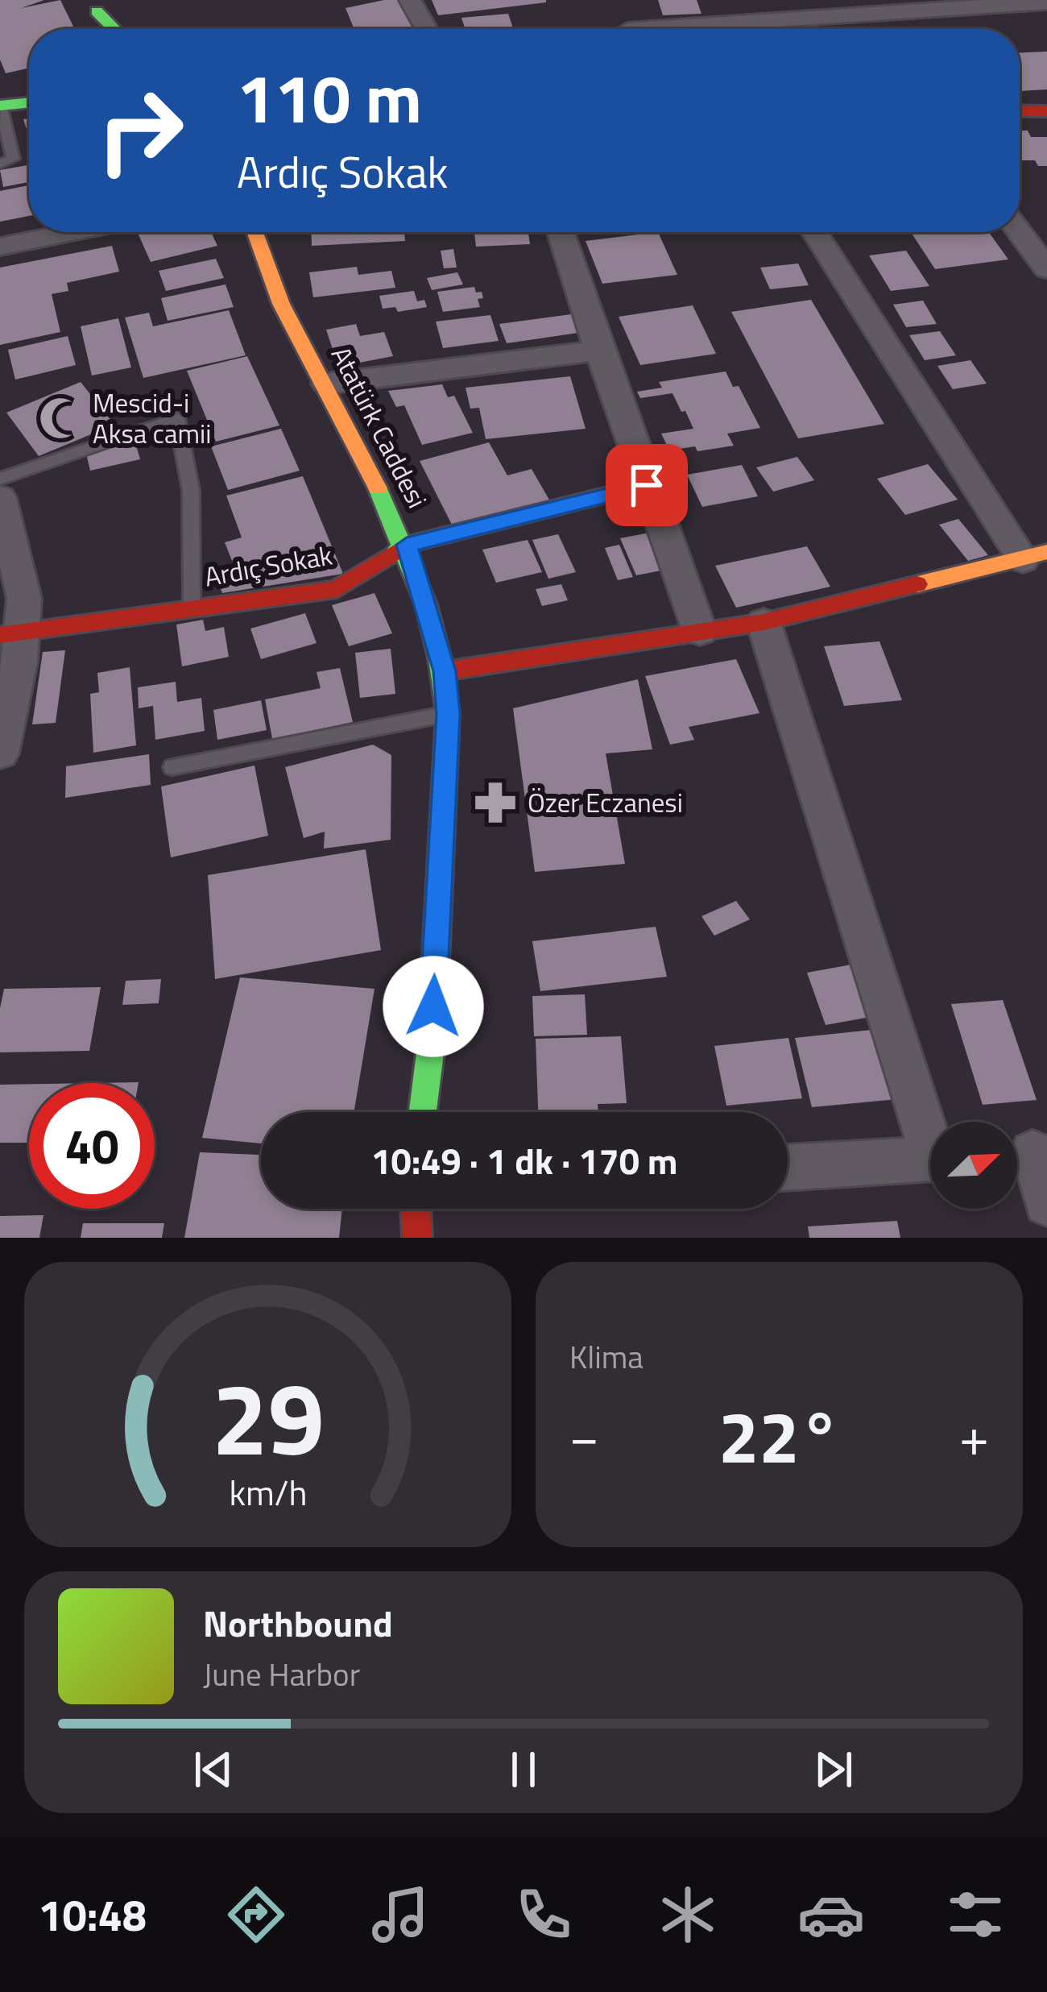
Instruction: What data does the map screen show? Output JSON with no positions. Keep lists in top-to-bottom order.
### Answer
{
  "streets": {
    "street": ["Atatürk Caddesi", "Ardıç Sokak"]
  },
  "crossings": [
    ["Atatürk Caddesi", "Ardıç Sokak"]
  ],
  "places": {
    "mosque": ["Mescid-i Aksa camii"],
    "pharmacy": ["Özer Eczanesi"]
  },
  "north": "top right",
  "page": {
    "turn": ["110 m", "Ardıç Sokak"],
    "limit": "40",
    "trip": "10:49 · 1 dk · 170 m",
    "tile": "Klima",
    "heat": ["−", "22°", "+"],
    "song": ["Northbound", "June Harbor"],
    "tabs": "10:48",
    "gauge": ["29", "km/h"]
  }
}
